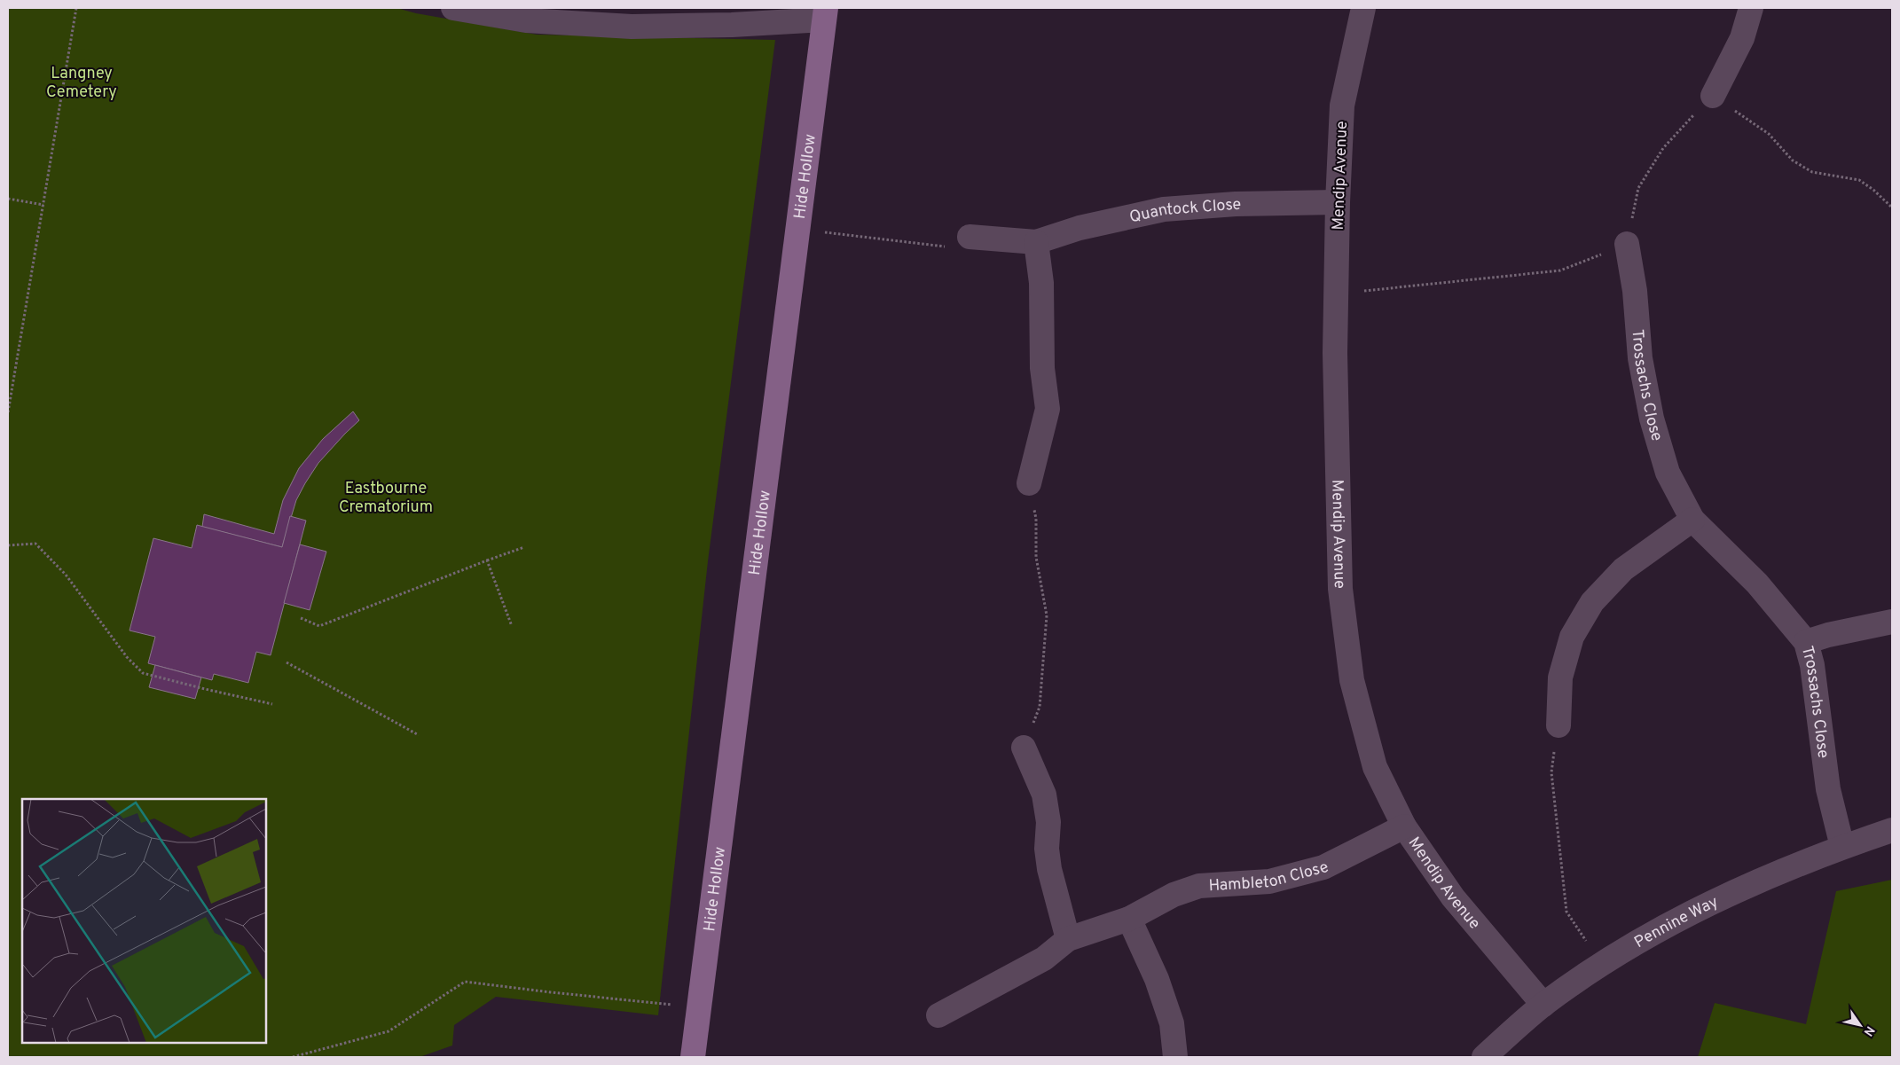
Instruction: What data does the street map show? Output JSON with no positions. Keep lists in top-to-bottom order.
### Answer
{
  "streets": {
    "main road": ["Hide Hollow"],
    "street": [
      "Mendip Avenue",
      "Quantock Close",
      "Trossachs Close",
      "Hambleton Close",
      "Pennine Way"
    ]
  },
  "crossings": [
    ["Mendip Avenue", "Quantock Close"],
    ["Mendip Avenue", "Hambleton Close"],
    ["Mendip Avenue", "Pennine Way"],
    ["Trossachs Close", "Pennine Way"]
  ],
  "parks": ["Langney Cemetery", "Eastbourne Crematorium"],
  "north": "bottom right"
}
